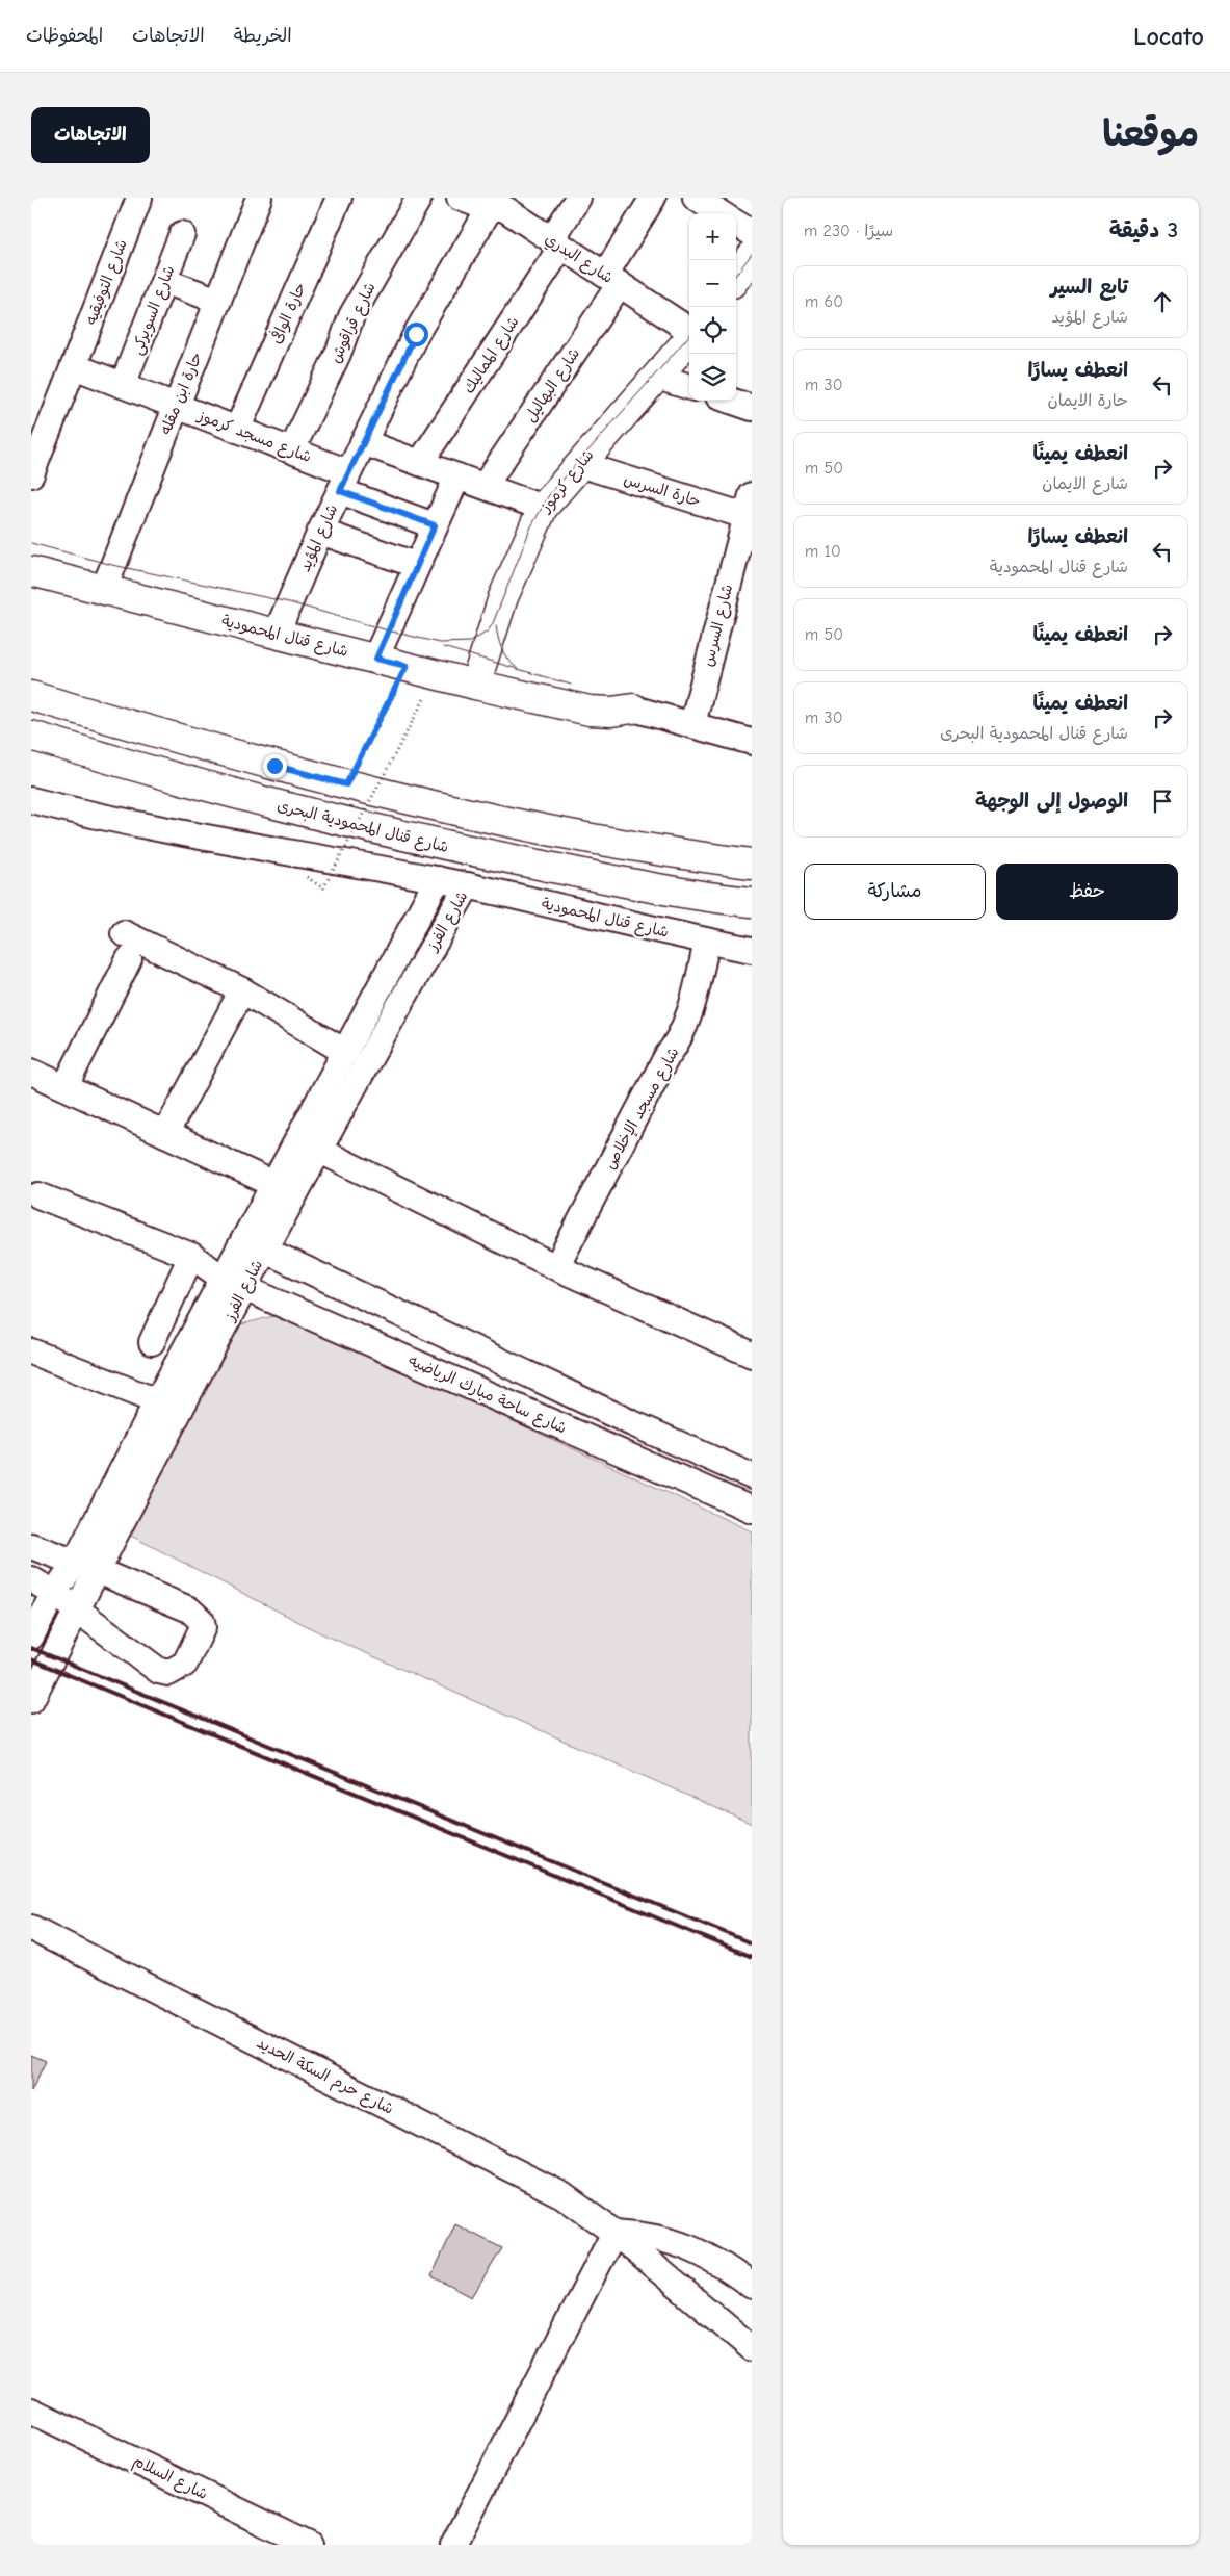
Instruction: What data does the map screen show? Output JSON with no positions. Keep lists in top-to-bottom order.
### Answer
{
  "streets": {
    "main road": ["شارع كرموز", "شارع قنال المحمودية", "شارع قنال المحمودية البحرى"],
    "street": [
      "شارع البدري",
      "شارع التوفيقيه",
      "شارع السويركى",
      "حارة الوافى",
      "شارع قراقوش",
      "شارع المماليك",
      "شارع البهاليل",
      "حارة ابن مقله",
      "شارع مسجد كرموز",
      "حارة السرس",
      "شارع المؤيد",
      "شارع السرس",
      "شارع الفرز",
      "شارع مسجد الإخلاص",
      "شارع ساحة مبارك الرياضيه",
      "شارع حرم السكة الحديد",
      "شارع السلام"
    ]
  },
  "crossings": [
    ["شارع البدري", "شارع المماليك"],
    ["شارع البدري", "شارع البهاليل"],
    ["شارع البدري", "شارع المؤيد"],
    ["شارع التوفيقيه", "شارع مسجد كرموز"],
    ["شارع السويركى", "شارع مسجد كرموز"],
    ["حارة الوافى", "شارع مسجد كرموز"],
    ["شارع قراقوش", "شارع مسجد كرموز"],
    ["حارة ابن مقله", "شارع مسجد كرموز"],
    ["حارة ابن مقله", "شارع قنال المحمودية"],
    ["شارع مسجد كرموز", "شارع المؤيد"],
    ["شارع كرموز", "حارة السرس"],
    ["شارع كرموز", "شارع قنال المحمودية"],
    ["حارة السرس", "شارع السرس"],
    ["شارع المؤيد", "شارع قنال المحمودية"],
    ["شارع السرس", "شارع قنال المحمودية"],
    ["شارع قنال المحمودية", "شارع الفرز"],
    ["شارع قنال المحمودية", "شارع مسجد الإخلاص"],
    ["شارع الفرز", "شارع ساحة مبارك الرياضيه"]
  ],
  "page": {
    "header": "Locato",
    "nav": ["الخريطة", "الاتجاهات", "المحفوظات"],
    "title": "موقعنا",
    "buttons": [
      "الاتجاهات",
      ["حفظ", "مشاركة"]
    ],
    "heading": ["3 دقيقة", "سيرًا · 230 m"],
    "map_buttons": ["+", "−"],
    "list": [
      ["تابع السير", "شارع المؤيد", "60 m"],
      ["انعطف يسارًا", "حارة الايمان", "30 m"],
      ["انعطف يمينًا", "شارع الايمان", "50 m"],
      ["انعطف يسارًا", "شارع قنال المحمودية", "10 m"],
      ["انعطف يمينًا", "50 m"],
      ["انعطف يمينًا", "شارع قنال المحمودية البحرى", "30 m"],
      "الوصول إلى الوجهة"
    ]
  }
}
